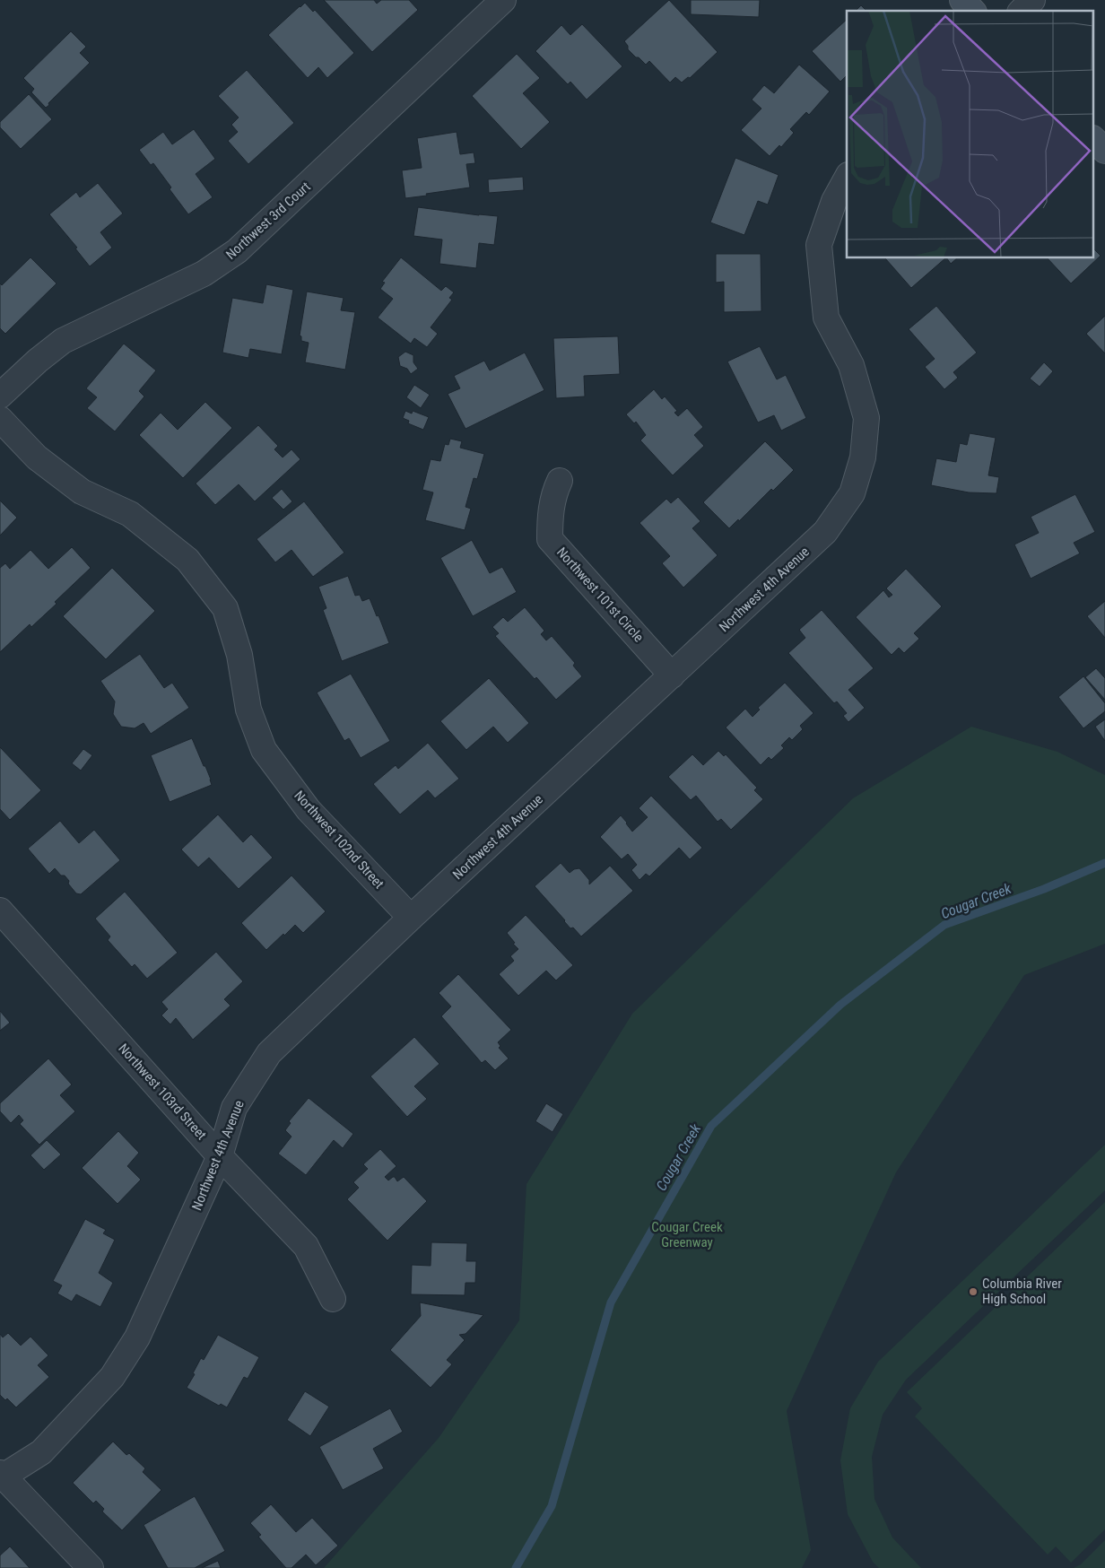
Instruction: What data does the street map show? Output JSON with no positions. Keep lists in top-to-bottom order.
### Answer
{
  "streets": {
    "street": [
      "Northwest 3rd Court",
      "Northwest 4th Avenue",
      "Northwest 101st Circle",
      "Northwest 102nd Street",
      "Northwest 103rd Street"
    ]
  },
  "crossings": [
    ["Northwest 4th Avenue", "Northwest 101st Circle"],
    ["Northwest 4th Avenue", "Northwest 102nd Street"],
    ["Northwest 4th Avenue", "Northwest 103rd Street"]
  ],
  "water": ["Cougar Creek"],
  "parks": ["Cougar Creek Greenway"],
  "places": ["Columbia River High School"]
}
